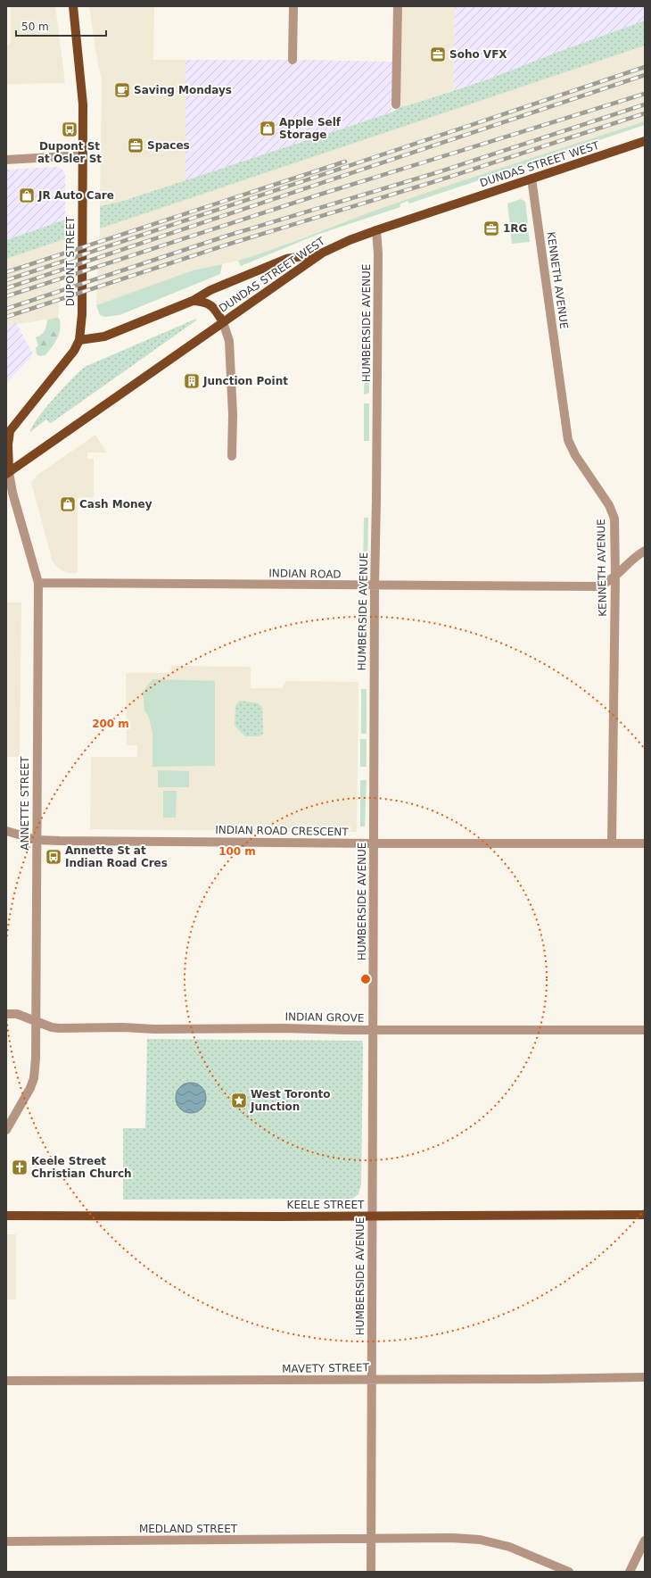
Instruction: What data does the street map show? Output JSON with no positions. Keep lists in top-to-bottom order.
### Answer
{
  "streets": {
    "main road": ["DUNDAS STREET WEST", "DUPONT STREET", "KEELE STREET"],
    "street": [
      "KENNETH AVENUE",
      "HUMBERSIDE AVENUE",
      "INDIAN ROAD",
      "ANNETTE STREET",
      "INDIAN ROAD CRESCENT",
      "INDIAN GROVE",
      "MAVETY STREET",
      "MEDLAND STREET"
    ]
  },
  "crossings": [
    ["DUNDAS STREET WEST", "DUPONT STREET"],
    ["DUNDAS STREET WEST", "KENNETH AVENUE"],
    ["DUNDAS STREET WEST", "HUMBERSIDE AVENUE"],
    ["DUNDAS STREET WEST", "ANNETTE STREET"],
    ["DUPONT STREET", "ANNETTE STREET"],
    ["KENNETH AVENUE", "INDIAN ROAD"],
    ["KENNETH AVENUE", "INDIAN ROAD CRESCENT"],
    ["HUMBERSIDE AVENUE", "INDIAN ROAD"],
    ["HUMBERSIDE AVENUE", "INDIAN ROAD CRESCENT"],
    ["HUMBERSIDE AVENUE", "INDIAN GROVE"],
    ["HUMBERSIDE AVENUE", "KEELE STREET"],
    ["HUMBERSIDE AVENUE", "MAVETY STREET"],
    ["HUMBERSIDE AVENUE", "MEDLAND STREET"],
    ["INDIAN ROAD", "ANNETTE STREET"],
    ["ANNETTE STREET", "INDIAN ROAD CRESCENT"],
    ["ANNETTE STREET", "INDIAN GROVE"]
  ],
  "places": {
    "office": ["Soho VFX", "Spaces", "1RG"],
    "cafe": ["Saving Mondays"],
    "shop": ["Apple Self Storage", "JR Auto Care", "Cash Money"],
    "bus stop": ["Dupont St at Osler St", "Annette St at Indian Road Cres"],
    "building": ["Junction Point"],
    "place": ["West Toronto Junction"],
    "church": ["Keele Street Christian Church"]
  },
  "scale_bar": "50 m",
  "rings": ["200 m", "100 m"]
}
